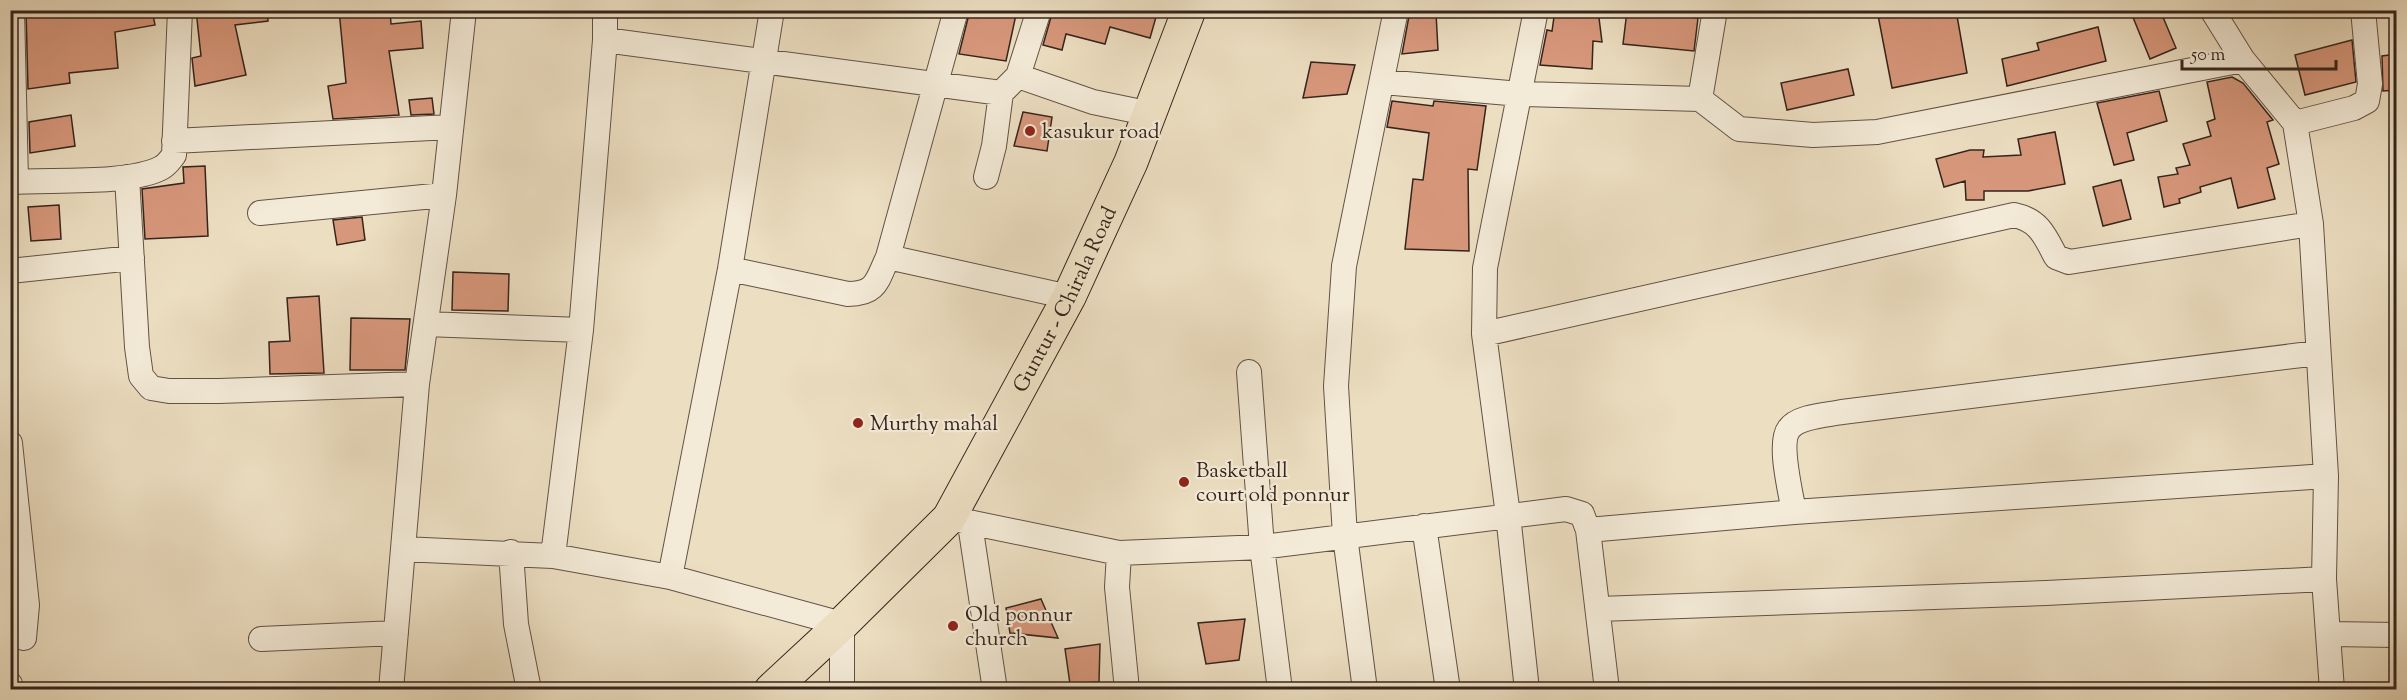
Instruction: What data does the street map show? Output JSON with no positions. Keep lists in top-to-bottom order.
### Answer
{
  "streets": {
    "main road": ["Guntur - Chirala Road"]
  },
  "places": [
    "kasukur road",
    "Murthy mahal",
    "Basketball court old ponnur",
    "Old ponnur church"
  ],
  "scale_bar": "50 m"
}
